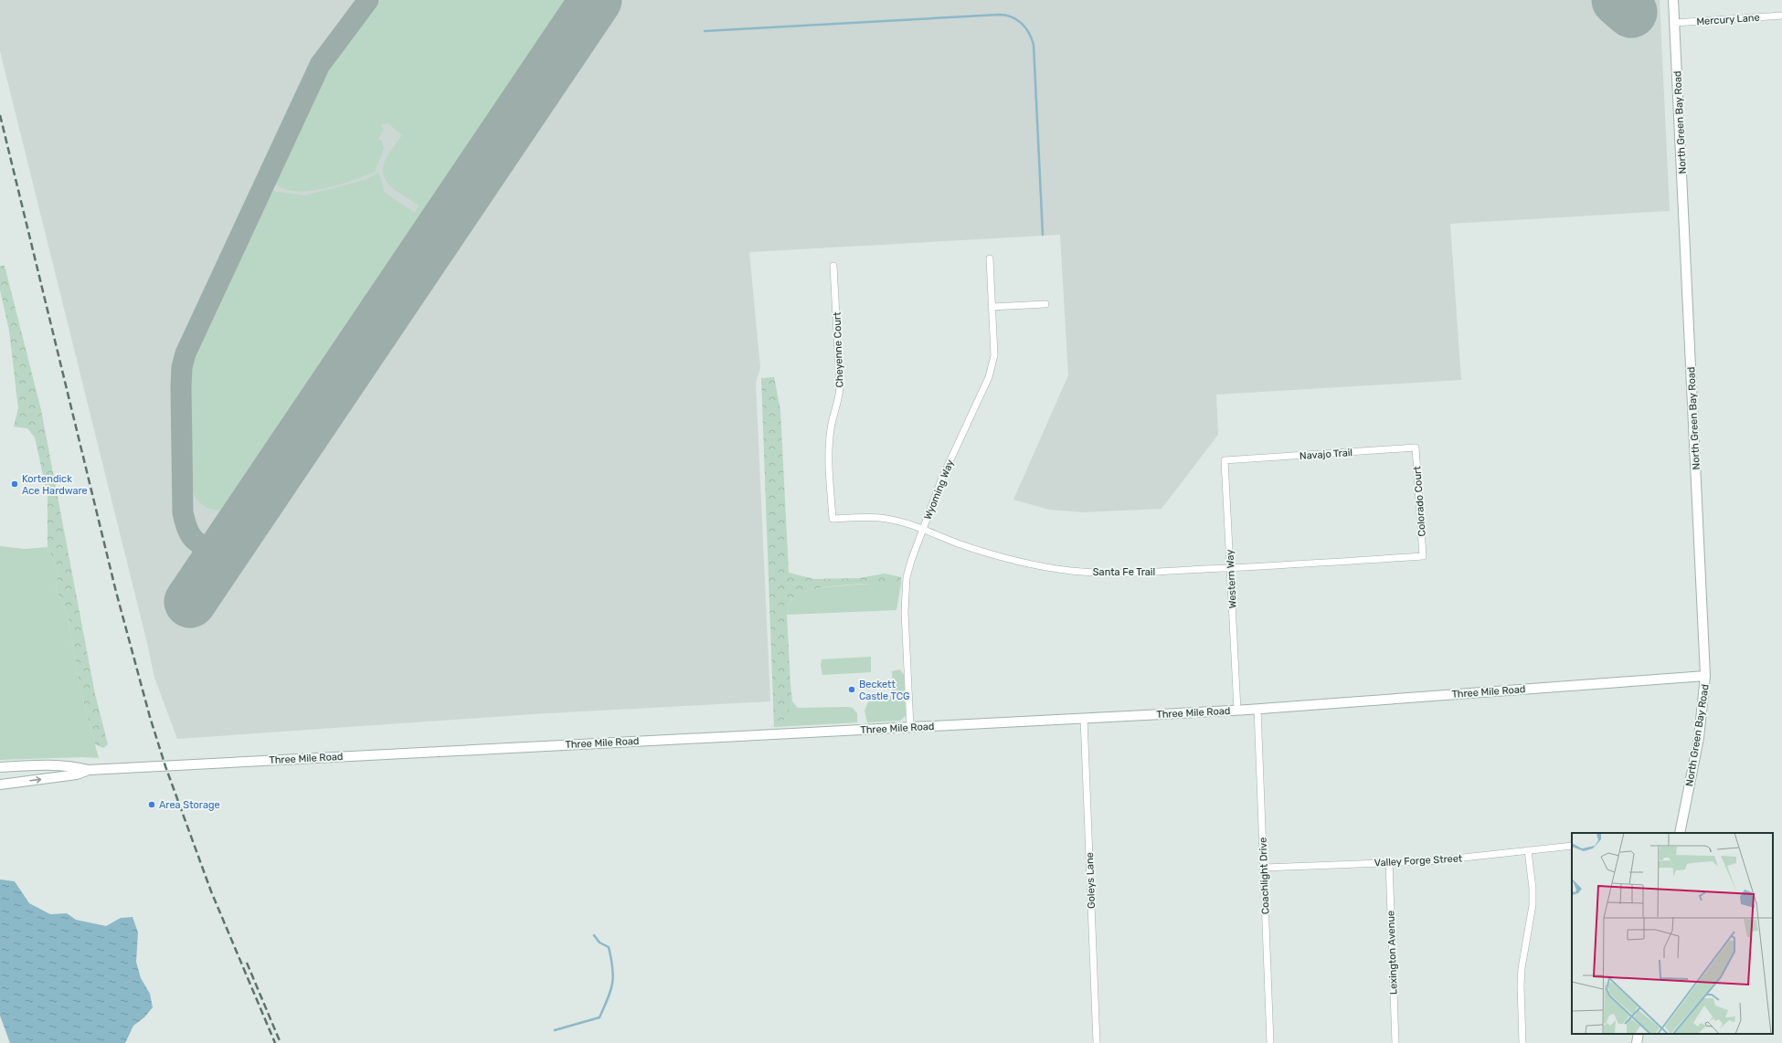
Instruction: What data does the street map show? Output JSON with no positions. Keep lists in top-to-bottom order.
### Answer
{
  "streets": {
    "street": [
      "Mercury Lane",
      "North Green Bay Road",
      "Cheyenne Court",
      "Navajo Trail",
      "Wyoming Way",
      "Colorado Court",
      "Santa Fe Trail",
      "Western Way",
      "Three Mile Road",
      "Valley Forge Street",
      "Coachlight Drive",
      "Goleys Lane",
      "Lexington Avenue"
    ]
  },
  "crossings": [
    ["Mercury Lane", "North Green Bay Road"],
    ["North Green Bay Road", "Three Mile Road"],
    ["Cheyenne Court", "Santa Fe Trail"],
    ["Navajo Trail", "Colorado Court"],
    ["Navajo Trail", "Western Way"],
    ["Wyoming Way", "Santa Fe Trail"],
    ["Wyoming Way", "Three Mile Road"],
    ["Colorado Court", "Santa Fe Trail"],
    ["Santa Fe Trail", "Western Way"],
    ["Western Way", "Three Mile Road"],
    ["Three Mile Road", "Coachlight Drive"],
    ["Three Mile Road", "Goleys Lane"],
    ["Valley Forge Street", "Coachlight Drive"],
    ["Valley Forge Street", "Lexington Avenue"]
  ],
  "places": ["Kortendick Ace Hardware", "Beckett Castle TCG", "Area Storage"]
}
